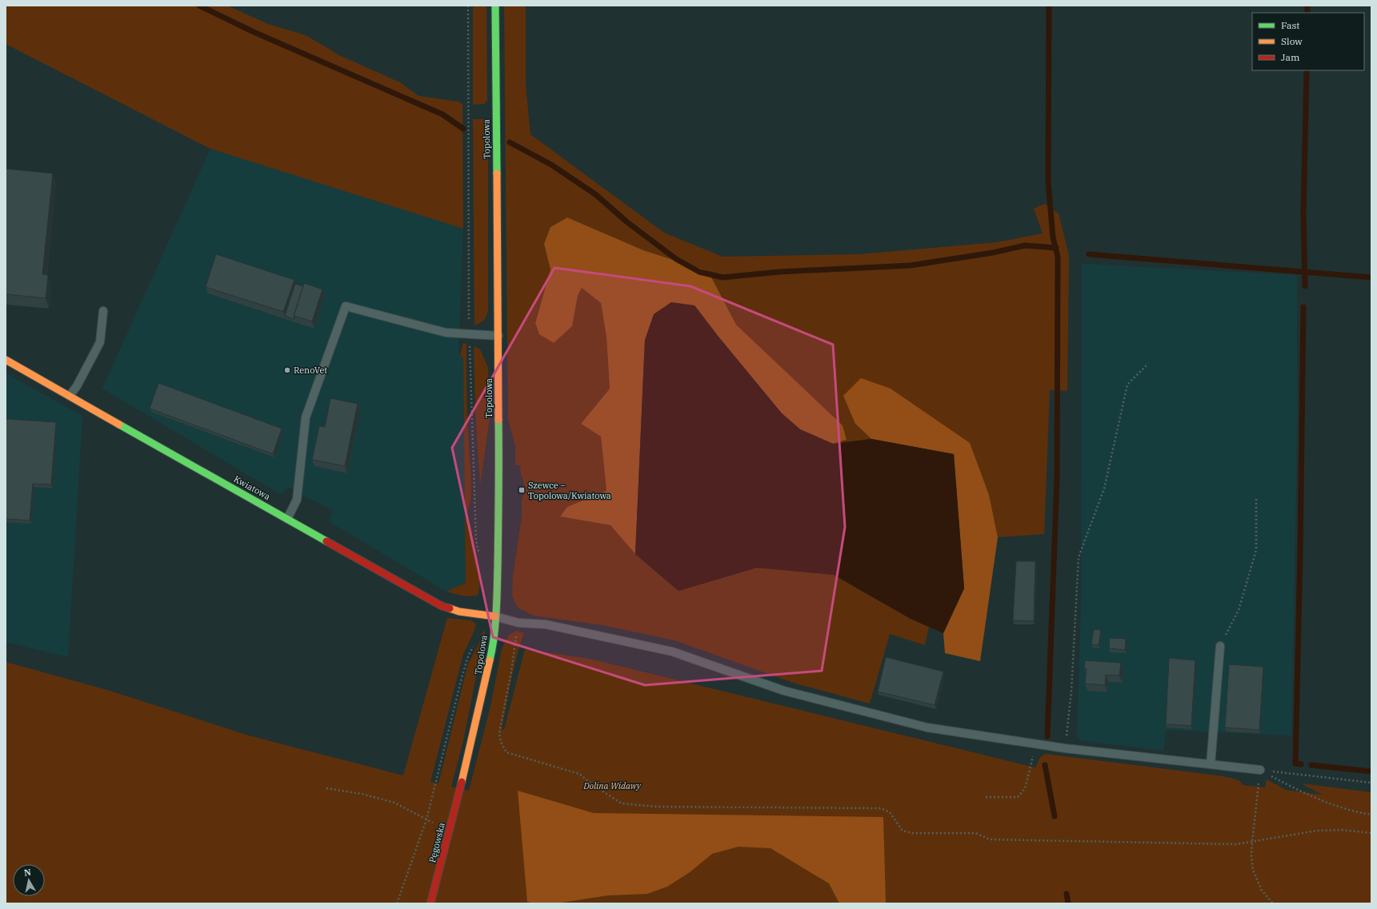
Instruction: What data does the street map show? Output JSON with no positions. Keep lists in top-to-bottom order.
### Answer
{
  "streets": {
    "main road": ["Topolowa", "Kwiatowa", "Pęgowska"]
  },
  "crossings": [
    ["Topolowa", "Kwiatowa"],
    ["Topolowa", "Pęgowska"]
  ],
  "parks": ["Dolina Widawy"],
  "places": {
    "other": ["RenoVet"],
    "transit": ["Szewce – Topolowa/Kwiatowa"]
  },
  "legend": ["Fast", "Slow", "Jam"],
  "north": "top"
}
